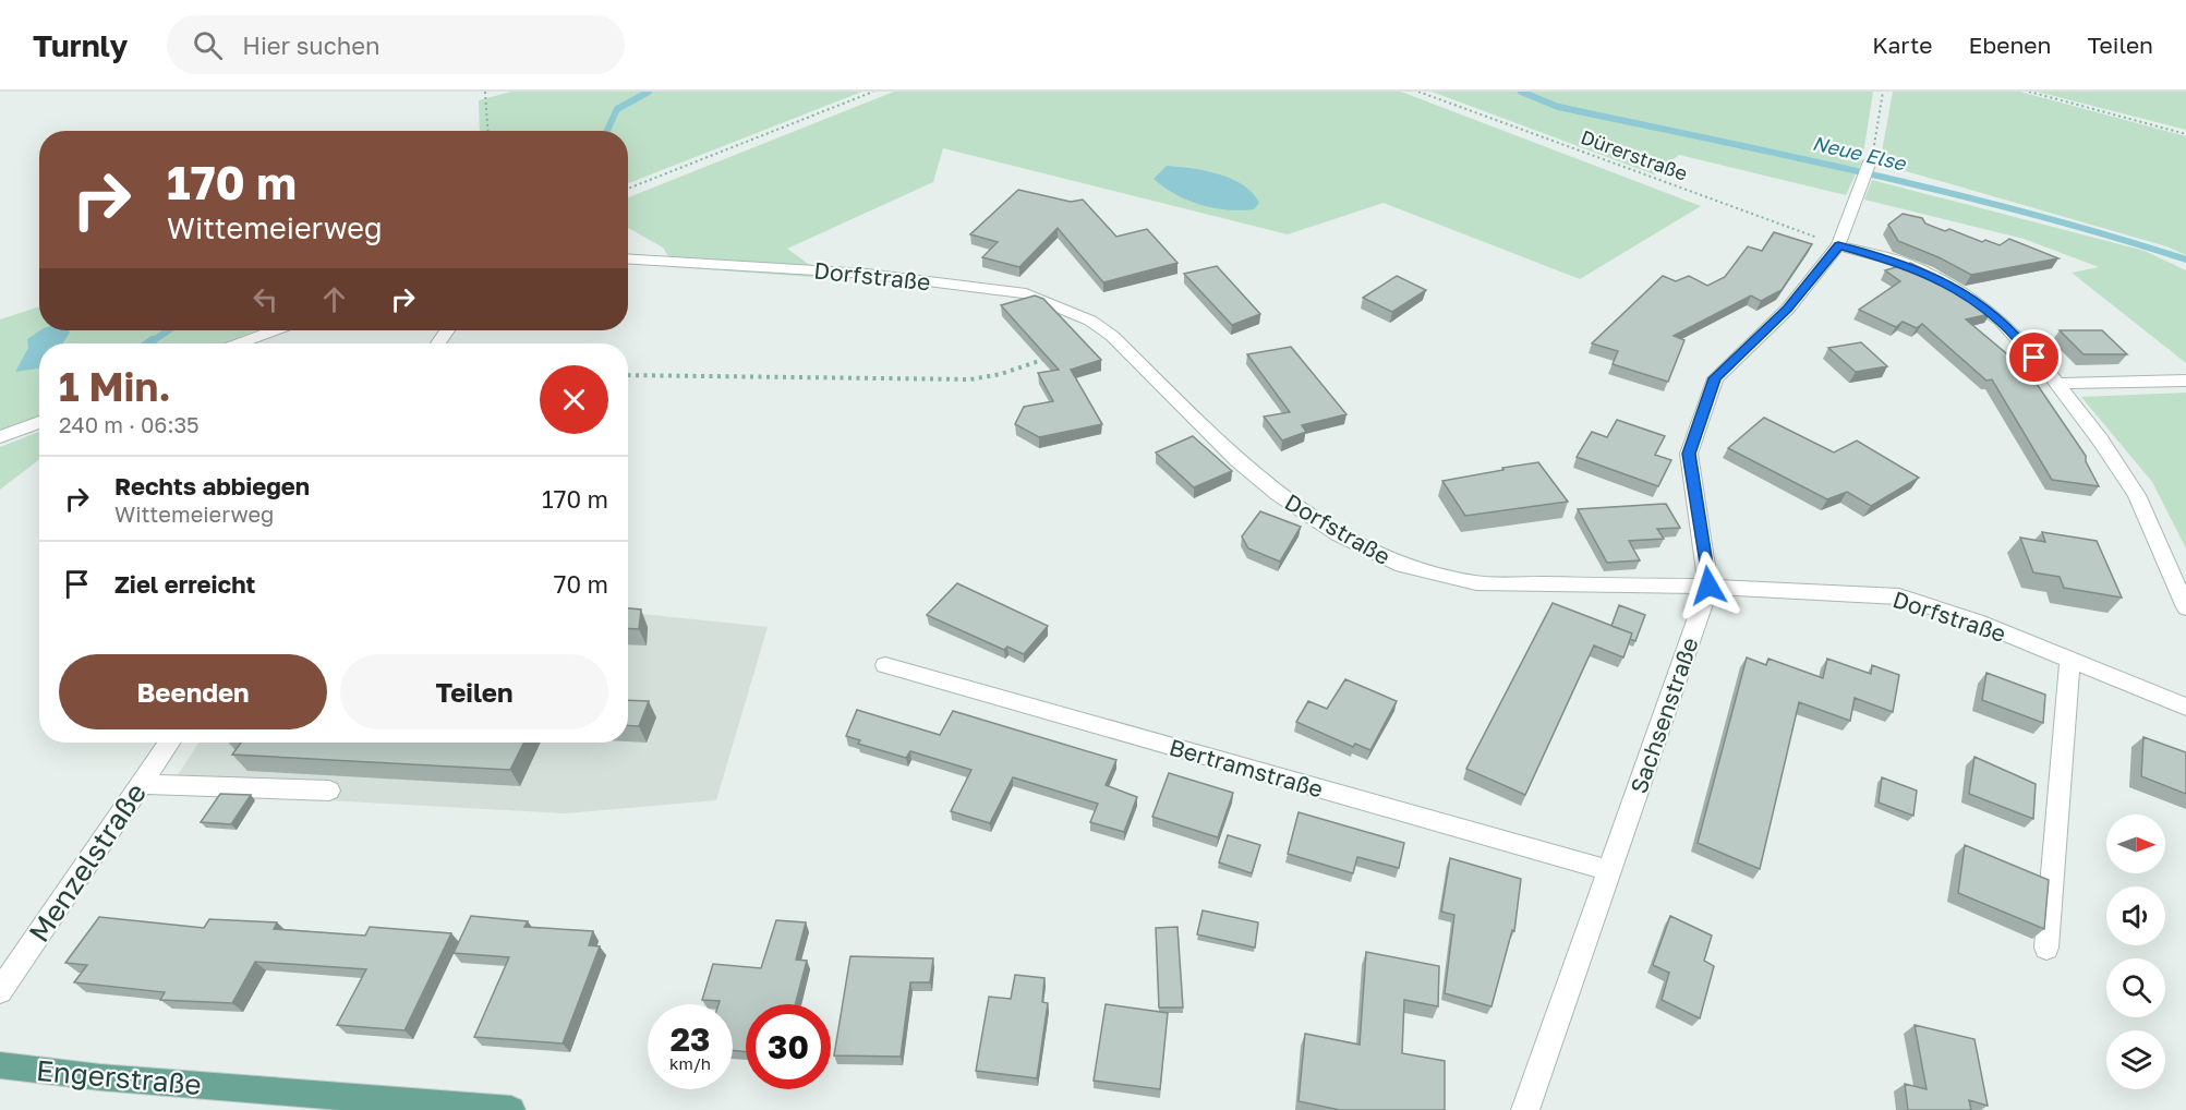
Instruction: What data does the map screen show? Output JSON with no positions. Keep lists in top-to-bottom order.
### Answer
{
  "streets": {
    "main road": ["Engerstraße"],
    "street": [
      "Dorfstraße",
      "Sachsenstraße",
      "Bertramstraße",
      "Menzelstraße"
    ],
    "path": ["Dürerstraße"]
  },
  "crossings": [
    ["Dürerstraße", "Sachsenstraße"],
    ["Dorfstraße", "Sachsenstraße"],
    ["Sachsenstraße", "Bertramstraße"]
  ],
  "water": ["Neue Else"],
  "north": "right",
  "page": {
    "header": "Turnly",
    "search": "Hier suchen",
    "nav": ["Karte", "Ebenen", "Teilen"],
    "turn": ["170 m", "Wittemeierweg"],
    "heading": ["1 Min.", "240 m · 06:35"],
    "list": [
      {
        "name": "Rechts abbiegen",
        "note": "Wittemeierweg",
        "value": "170 m"
      },
      {
        "name": "Ziel erreicht",
        "value": "70 m"
      }
    ],
    "buttons": ["Beenden", "Teilen"],
    "speed": "23 km/h",
    "limit": "30"
  }
}
